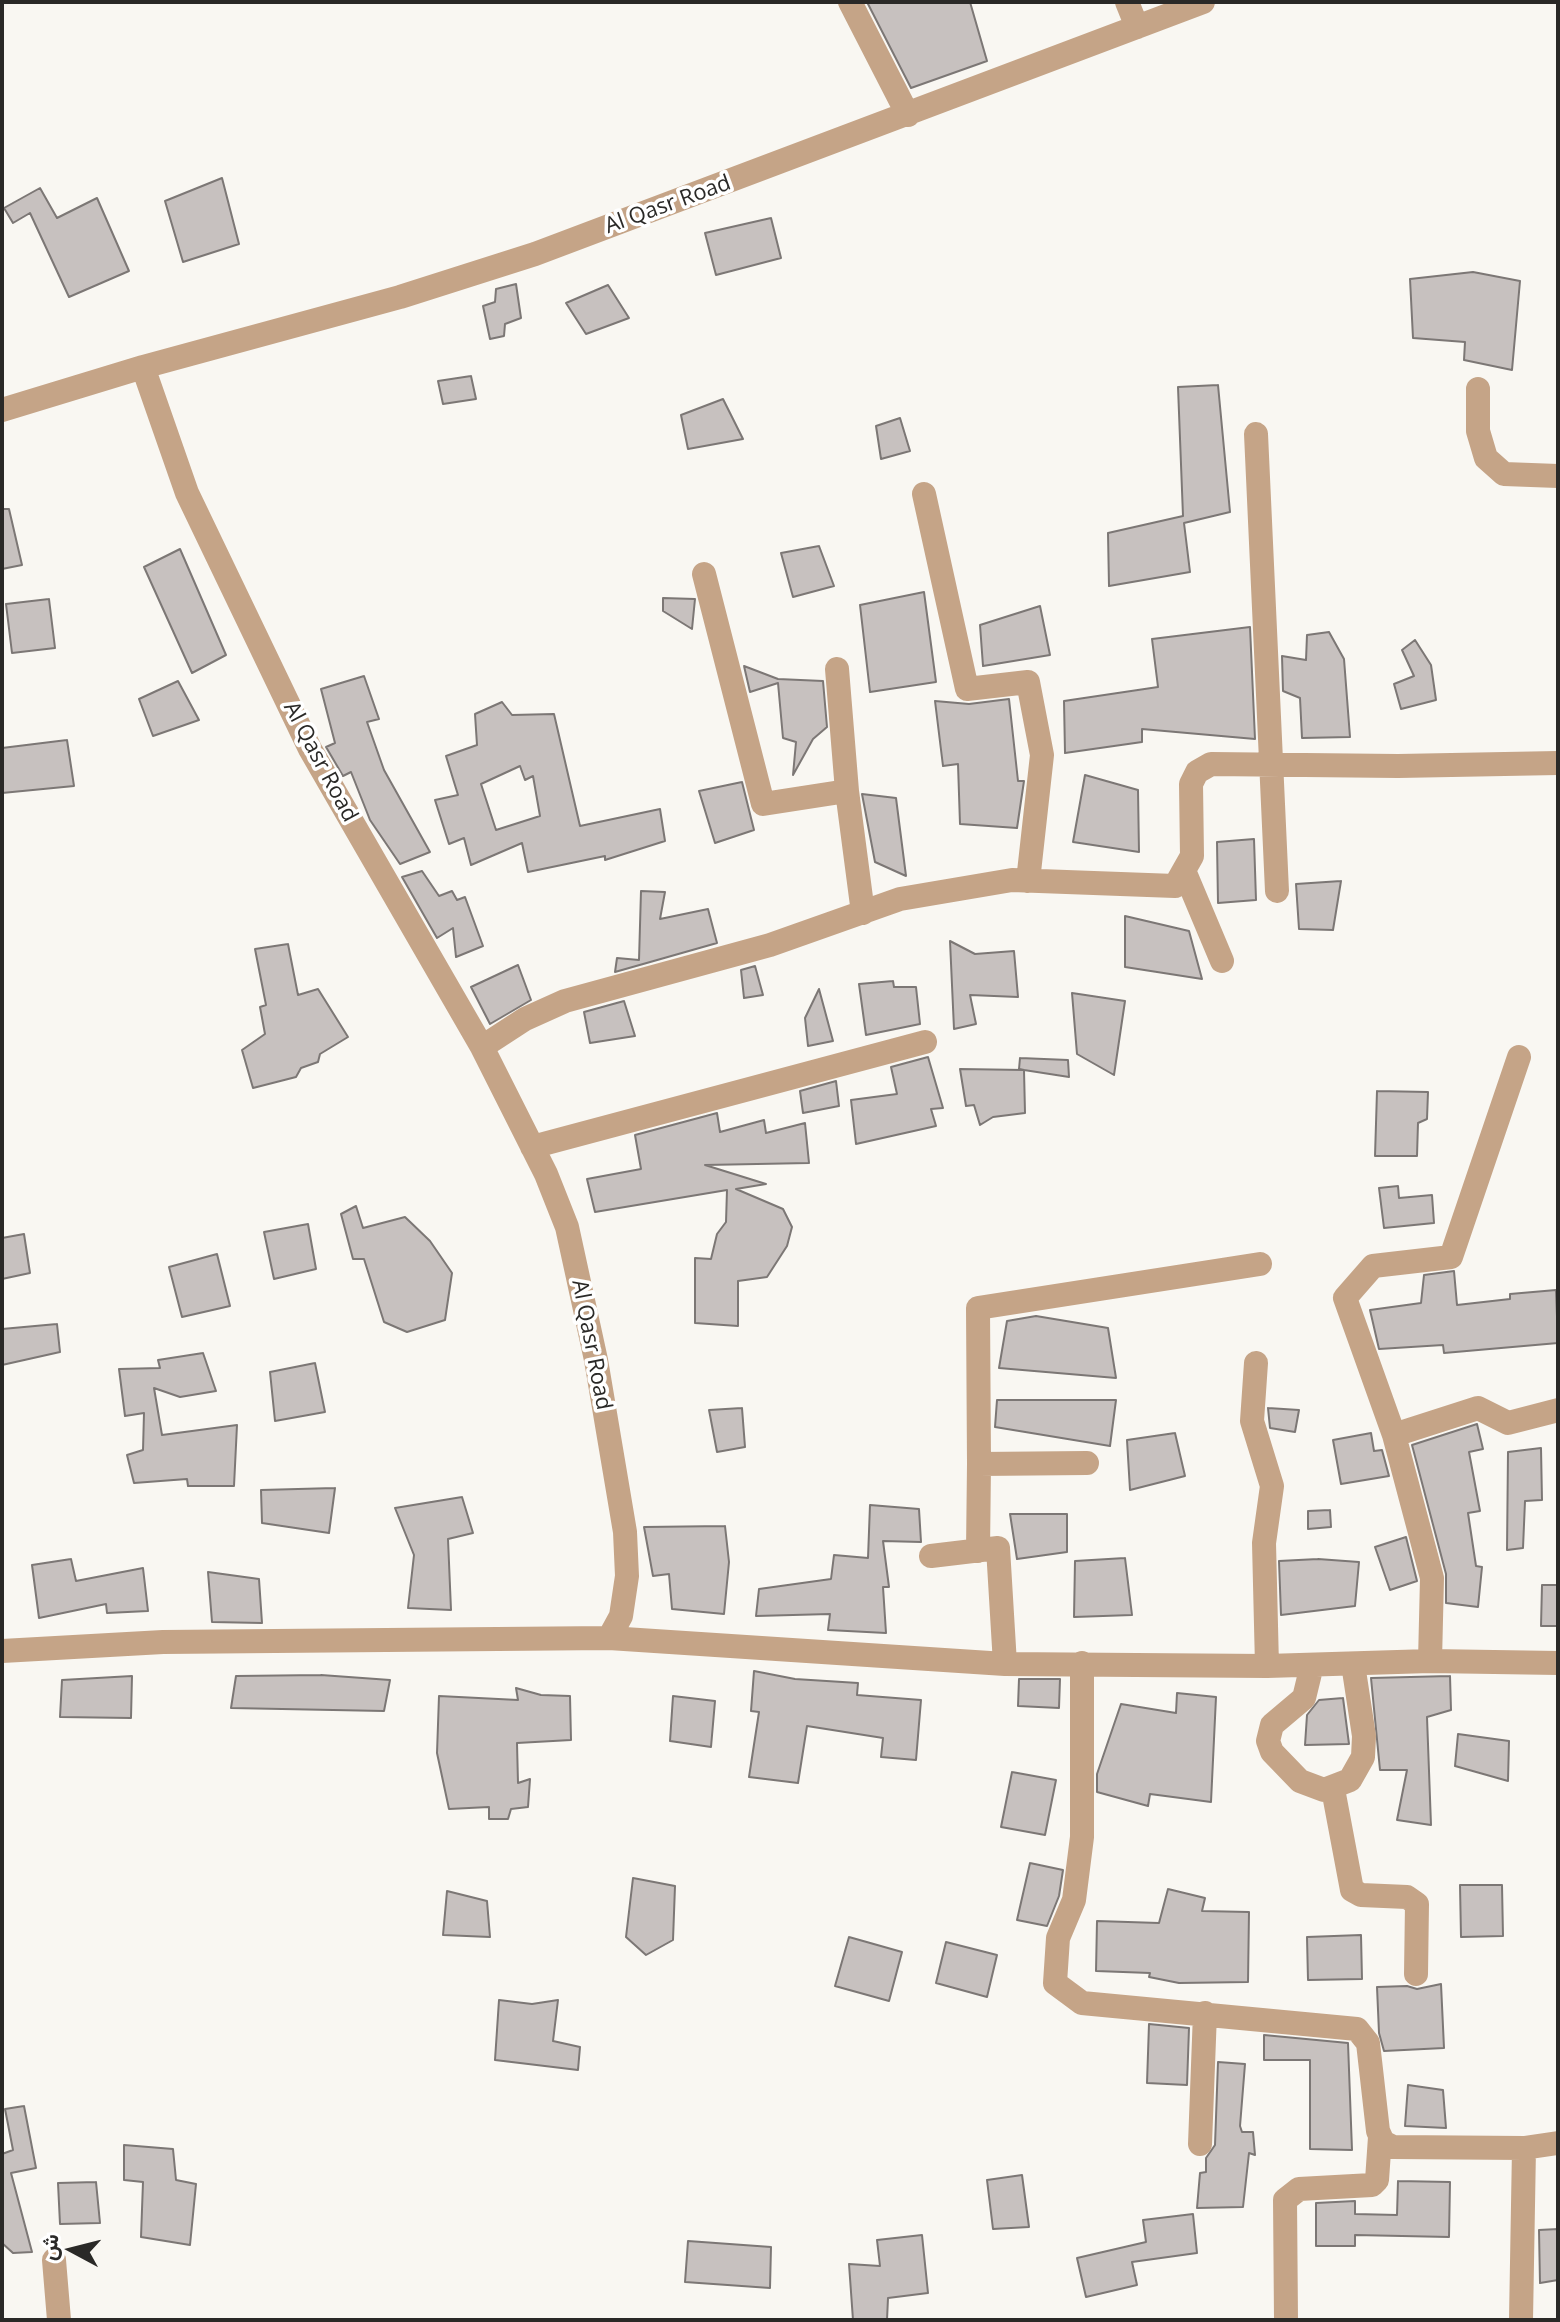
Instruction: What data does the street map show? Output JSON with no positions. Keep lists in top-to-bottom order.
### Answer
{
  "streets": {
    "street": ["Al Qasr Road"]
  },
  "north": "left"
}
